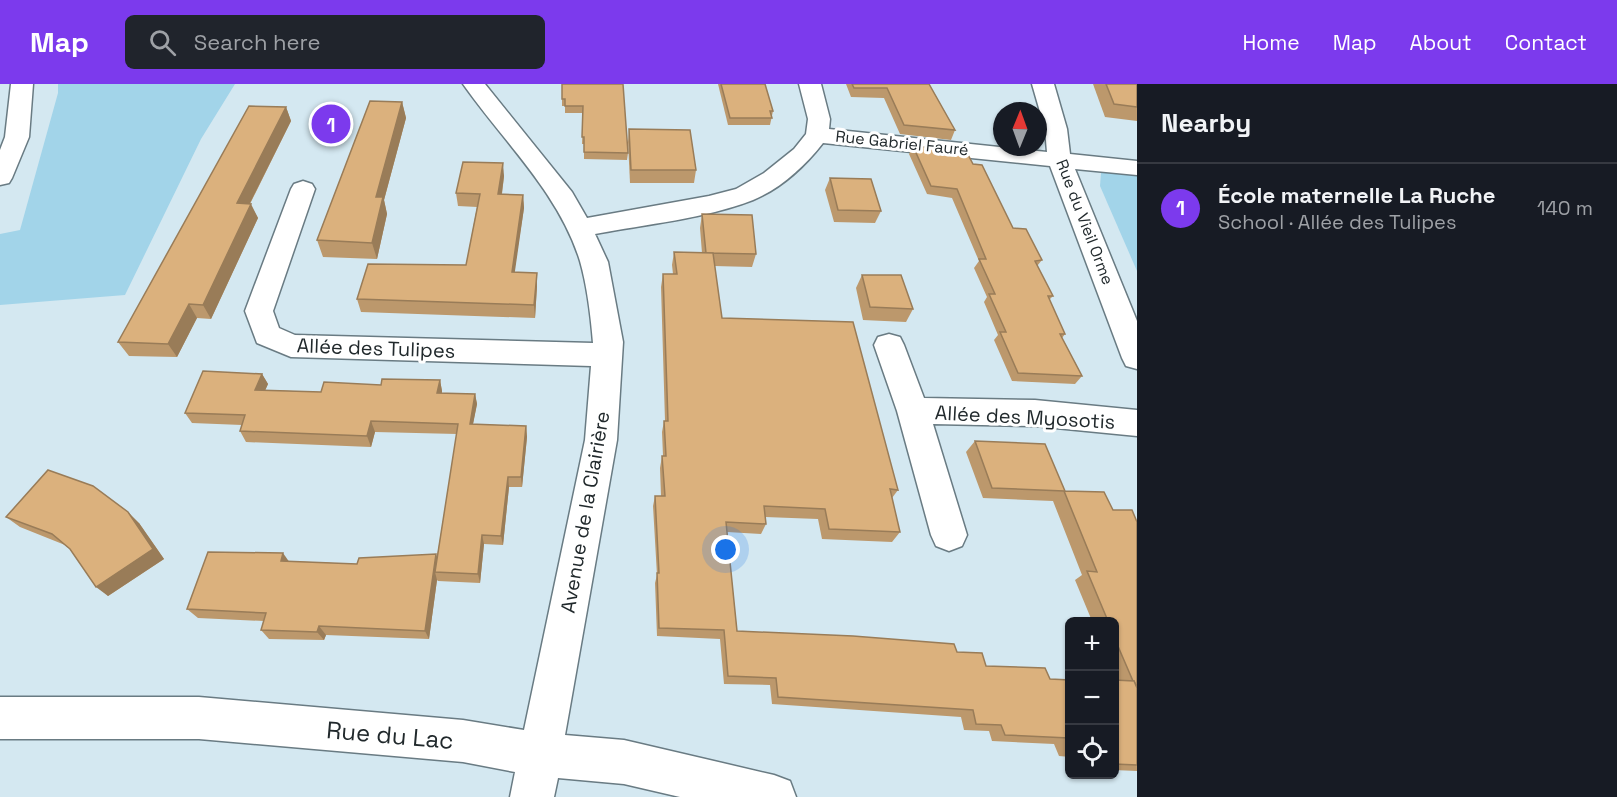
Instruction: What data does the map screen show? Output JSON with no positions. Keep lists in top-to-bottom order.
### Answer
{
  "streets": {
    "street": [
      "Rue Gabriel Fauré",
      "Rue du Vieil Orme",
      "Allée des Tulipes",
      "Allée des Myosotis",
      "Avenue de la Clairière",
      "Rue du Lac"
    ]
  },
  "crossings": [
    ["Rue Gabriel Fauré", "Rue du Vieil Orme"],
    ["Allée des Tulipes", "Avenue de la Clairière"],
    ["Avenue de la Clairière", "Rue du Lac"]
  ],
  "north": "top",
  "page": {
    "header": "Map",
    "search": "Search here",
    "nav": [
      "Home",
      "Map",
      "About",
      "Contact"
    ],
    "heading": "Nearby",
    "pins": "1",
    "list": [
      {
        "mark": "1",
        "name": "École maternelle La Ruche",
        "note": "School · Allée des Tulipes",
        "value": "140 m"
      }
    ],
    "map_buttons": ["+", "−"]
  }
}
